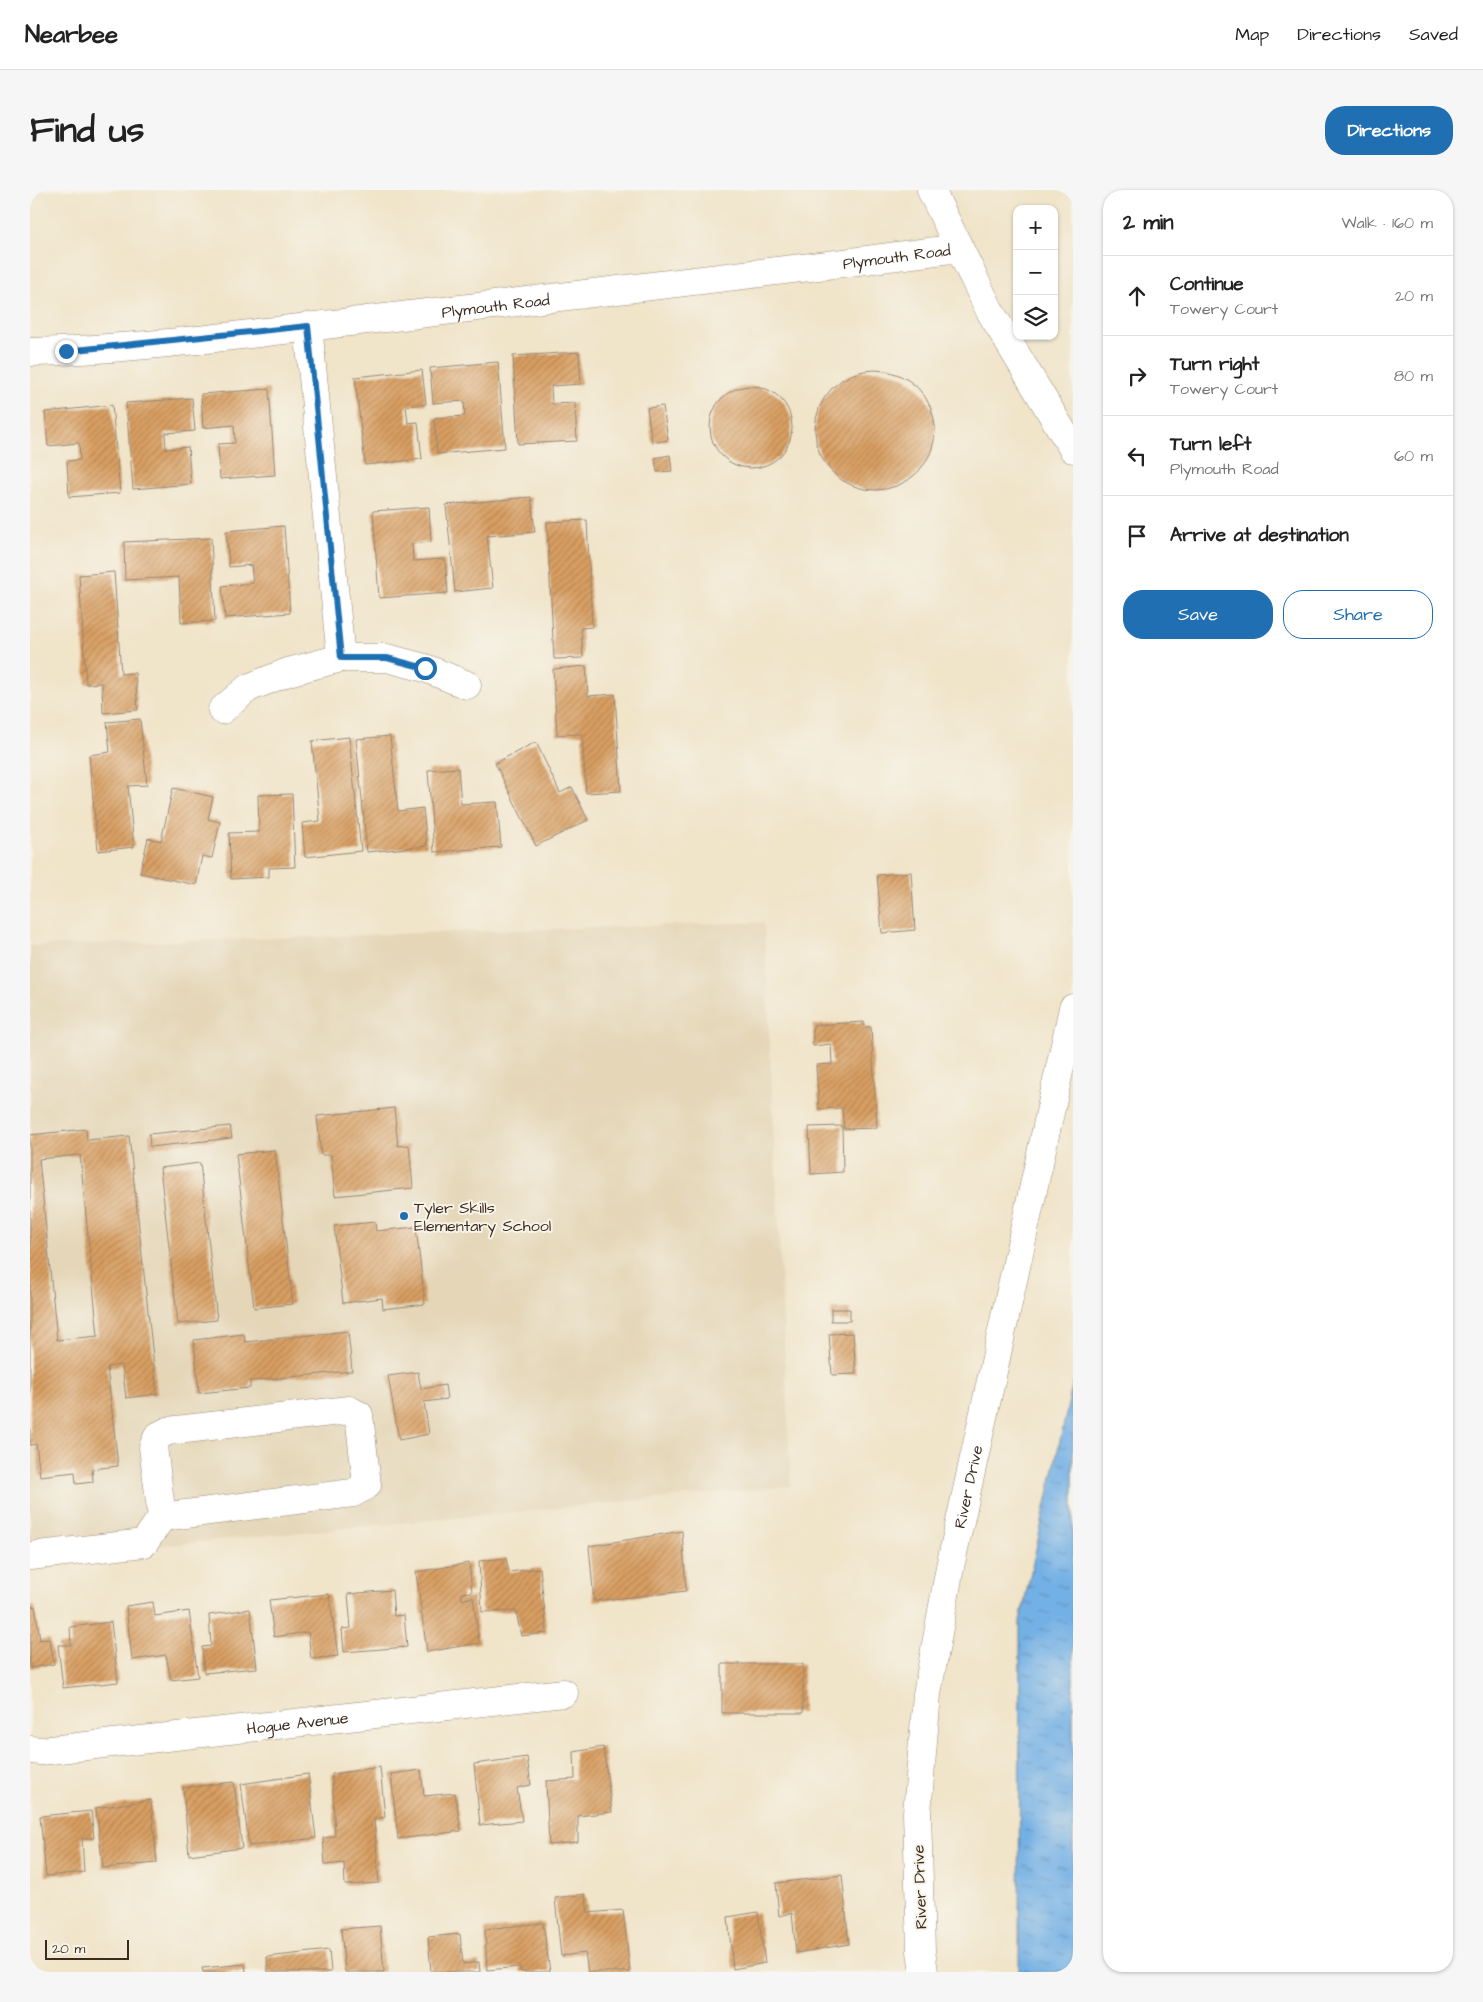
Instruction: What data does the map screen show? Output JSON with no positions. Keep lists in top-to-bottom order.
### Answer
{
  "streets": {
    "street": ["Plymouth Road", "River Drive", "Hogue Avenue"]
  },
  "places": ["Tyler Skills Elementary School"],
  "scale_bar": "20 m",
  "page": {
    "header": "Nearbee",
    "nav": ["Map", "Directions", "Saved"],
    "title": "Find us",
    "buttons": [
      "Directions",
      ["Save", "Share"]
    ],
    "heading": ["2 min", "Walk · 160 m"],
    "map_buttons": ["+", "−"],
    "list": [
      ["Continue", "Towery Court", "20 m"],
      ["Turn right", "Towery Court", "80 m"],
      ["Turn left", "Plymouth Road", "60 m"],
      "Arrive at destination"
    ],
    "scale": "20 m"
  }
}
